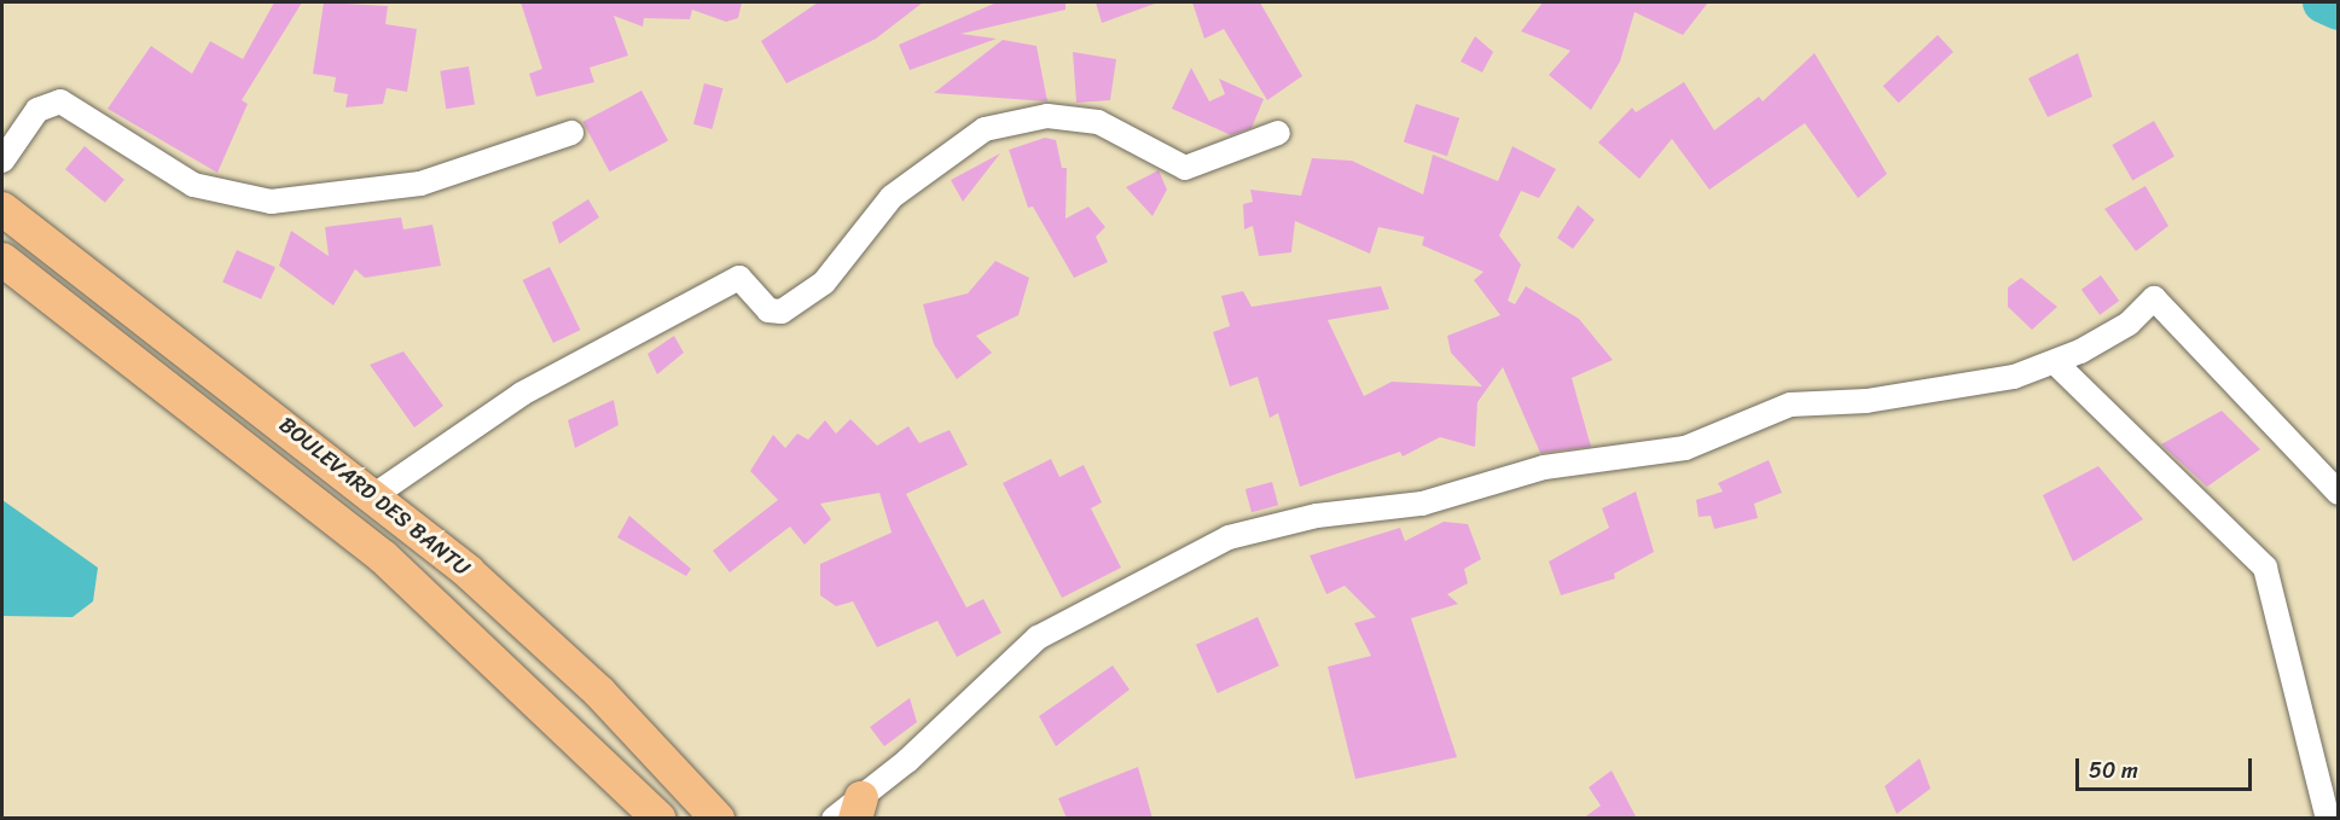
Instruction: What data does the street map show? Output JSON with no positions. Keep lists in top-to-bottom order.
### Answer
{
  "streets": {
    "highway": ["BOULEVARD DES BANTU"]
  },
  "scale_bar": "50 m"
}
